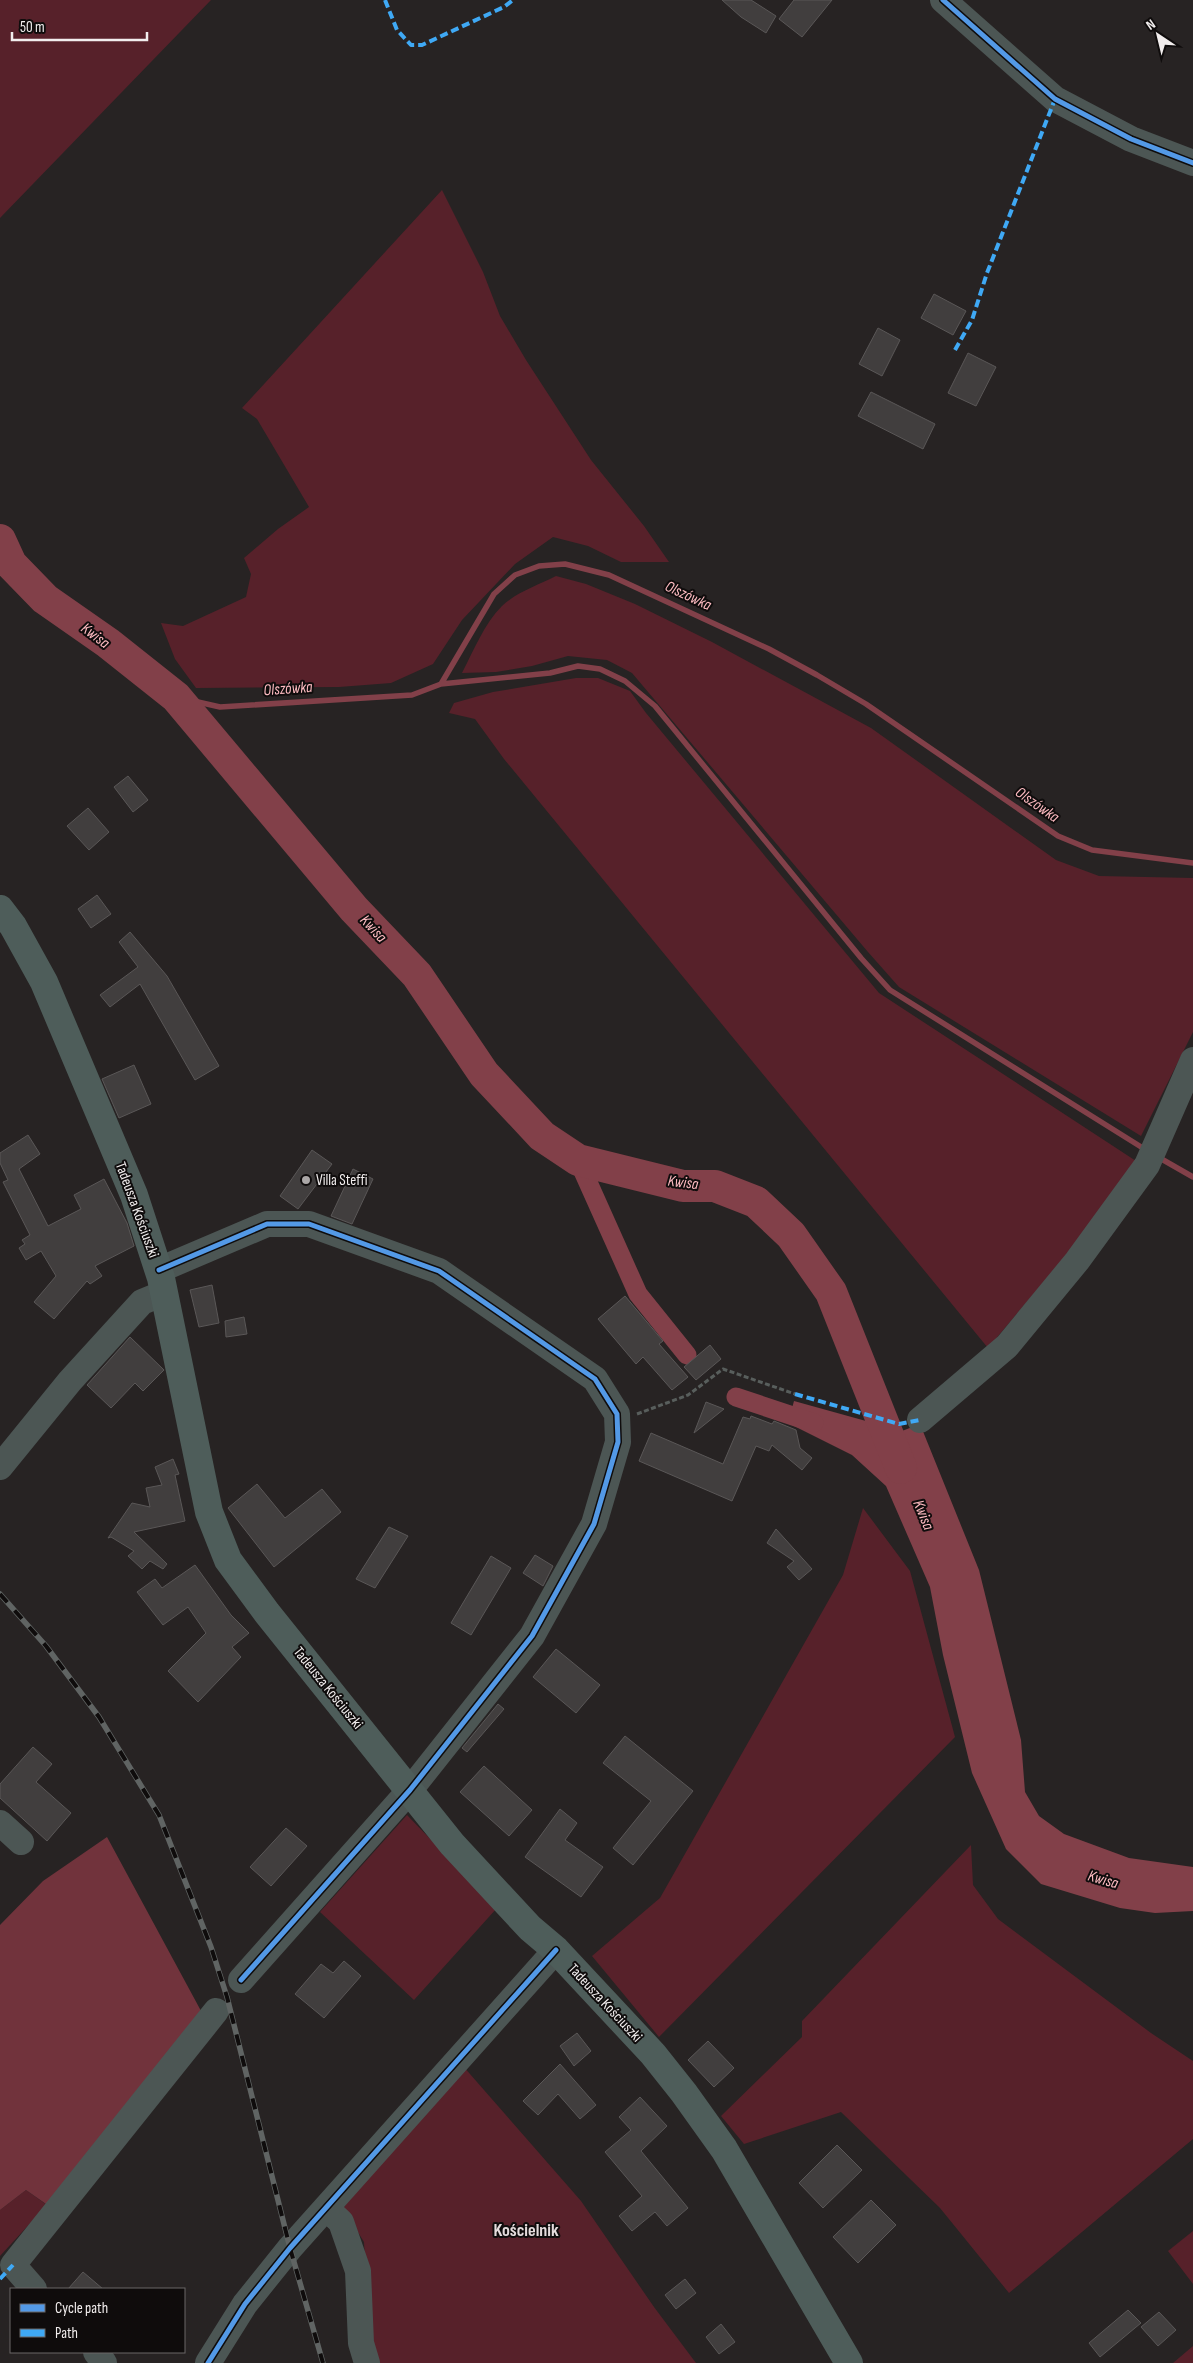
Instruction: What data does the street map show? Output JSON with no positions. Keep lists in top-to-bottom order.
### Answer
{
  "streets": {
    "main road": ["Tadeusza Kościuszki"]
  },
  "districts": ["Kościelnik"],
  "water": ["Olszówka", "Kwisa"],
  "places": ["Villa Steffi"],
  "legend": ["Cycle path", "Path"],
  "scale_bar": "50 m",
  "north": "top left"
}
